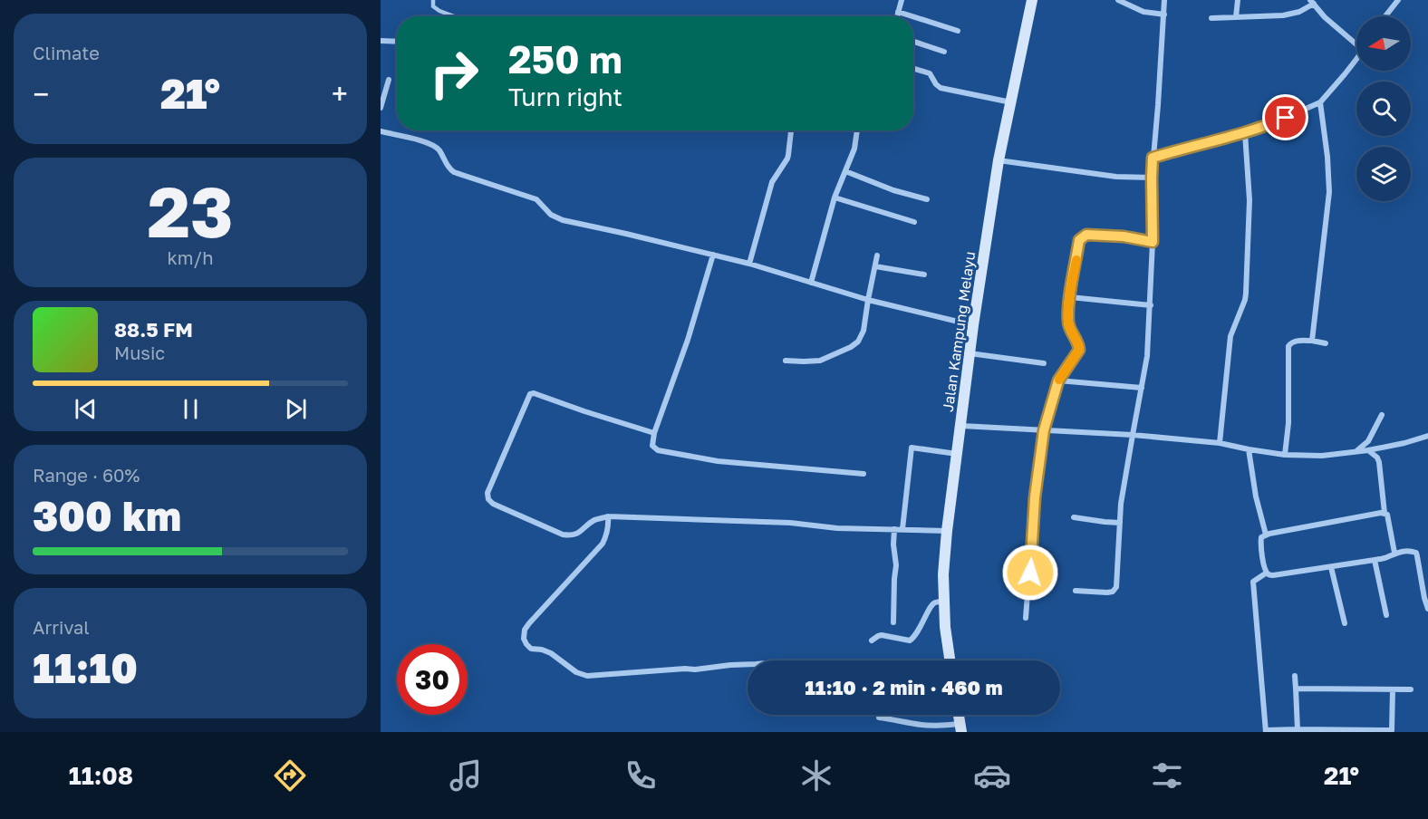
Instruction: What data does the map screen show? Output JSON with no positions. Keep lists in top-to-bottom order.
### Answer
{
  "streets": {
    "main road": ["Jalan Kampung Melayu"]
  },
  "north": "left",
  "page": {
    "tile": [
      "Climate",
      ["23", "km/h"],
      ["Range · 60%", "300 km"],
      ["Arrival", "11:10"]
    ],
    "turn": ["250 m", "Turn right"],
    "heat": ["−", "21°", "+"],
    "song": ["88.5 FM", "Music"],
    "limit": "30",
    "trip": "11:10 · 2 min · 460 m",
    "tabs": ["11:08", "21°"]
  }
}
